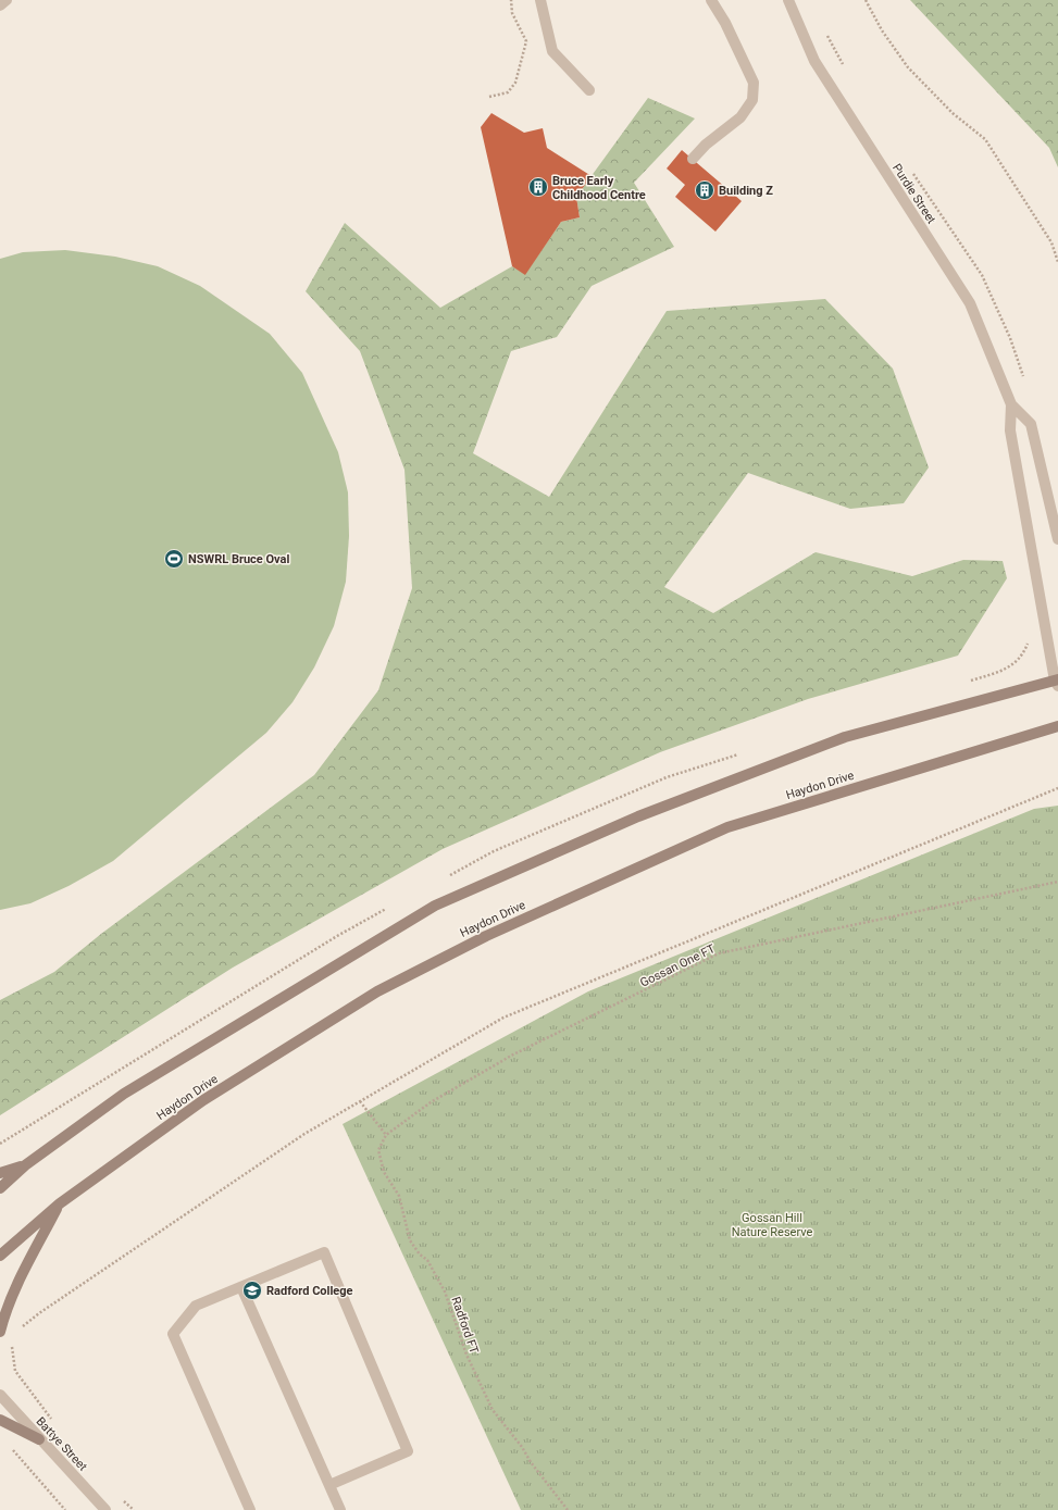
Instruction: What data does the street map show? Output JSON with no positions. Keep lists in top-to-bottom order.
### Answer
{
  "streets": {
    "main road": ["Haydon Drive"],
    "street": ["Purdie Street", "Battye Street"],
    "path": ["Gossan One FT", "Radford FT"]
  },
  "crossings": [
    ["Gossan One FT", "Radford FT"]
  ],
  "parks": ["Gossan Hill Nature Reserve"],
  "places": {
    "building": ["Bruce Early Childhood Centre", "Building Z"],
    "sports": ["NSWRL Bruce Oval"],
    "school or university": ["Radford College"]
  }
}
